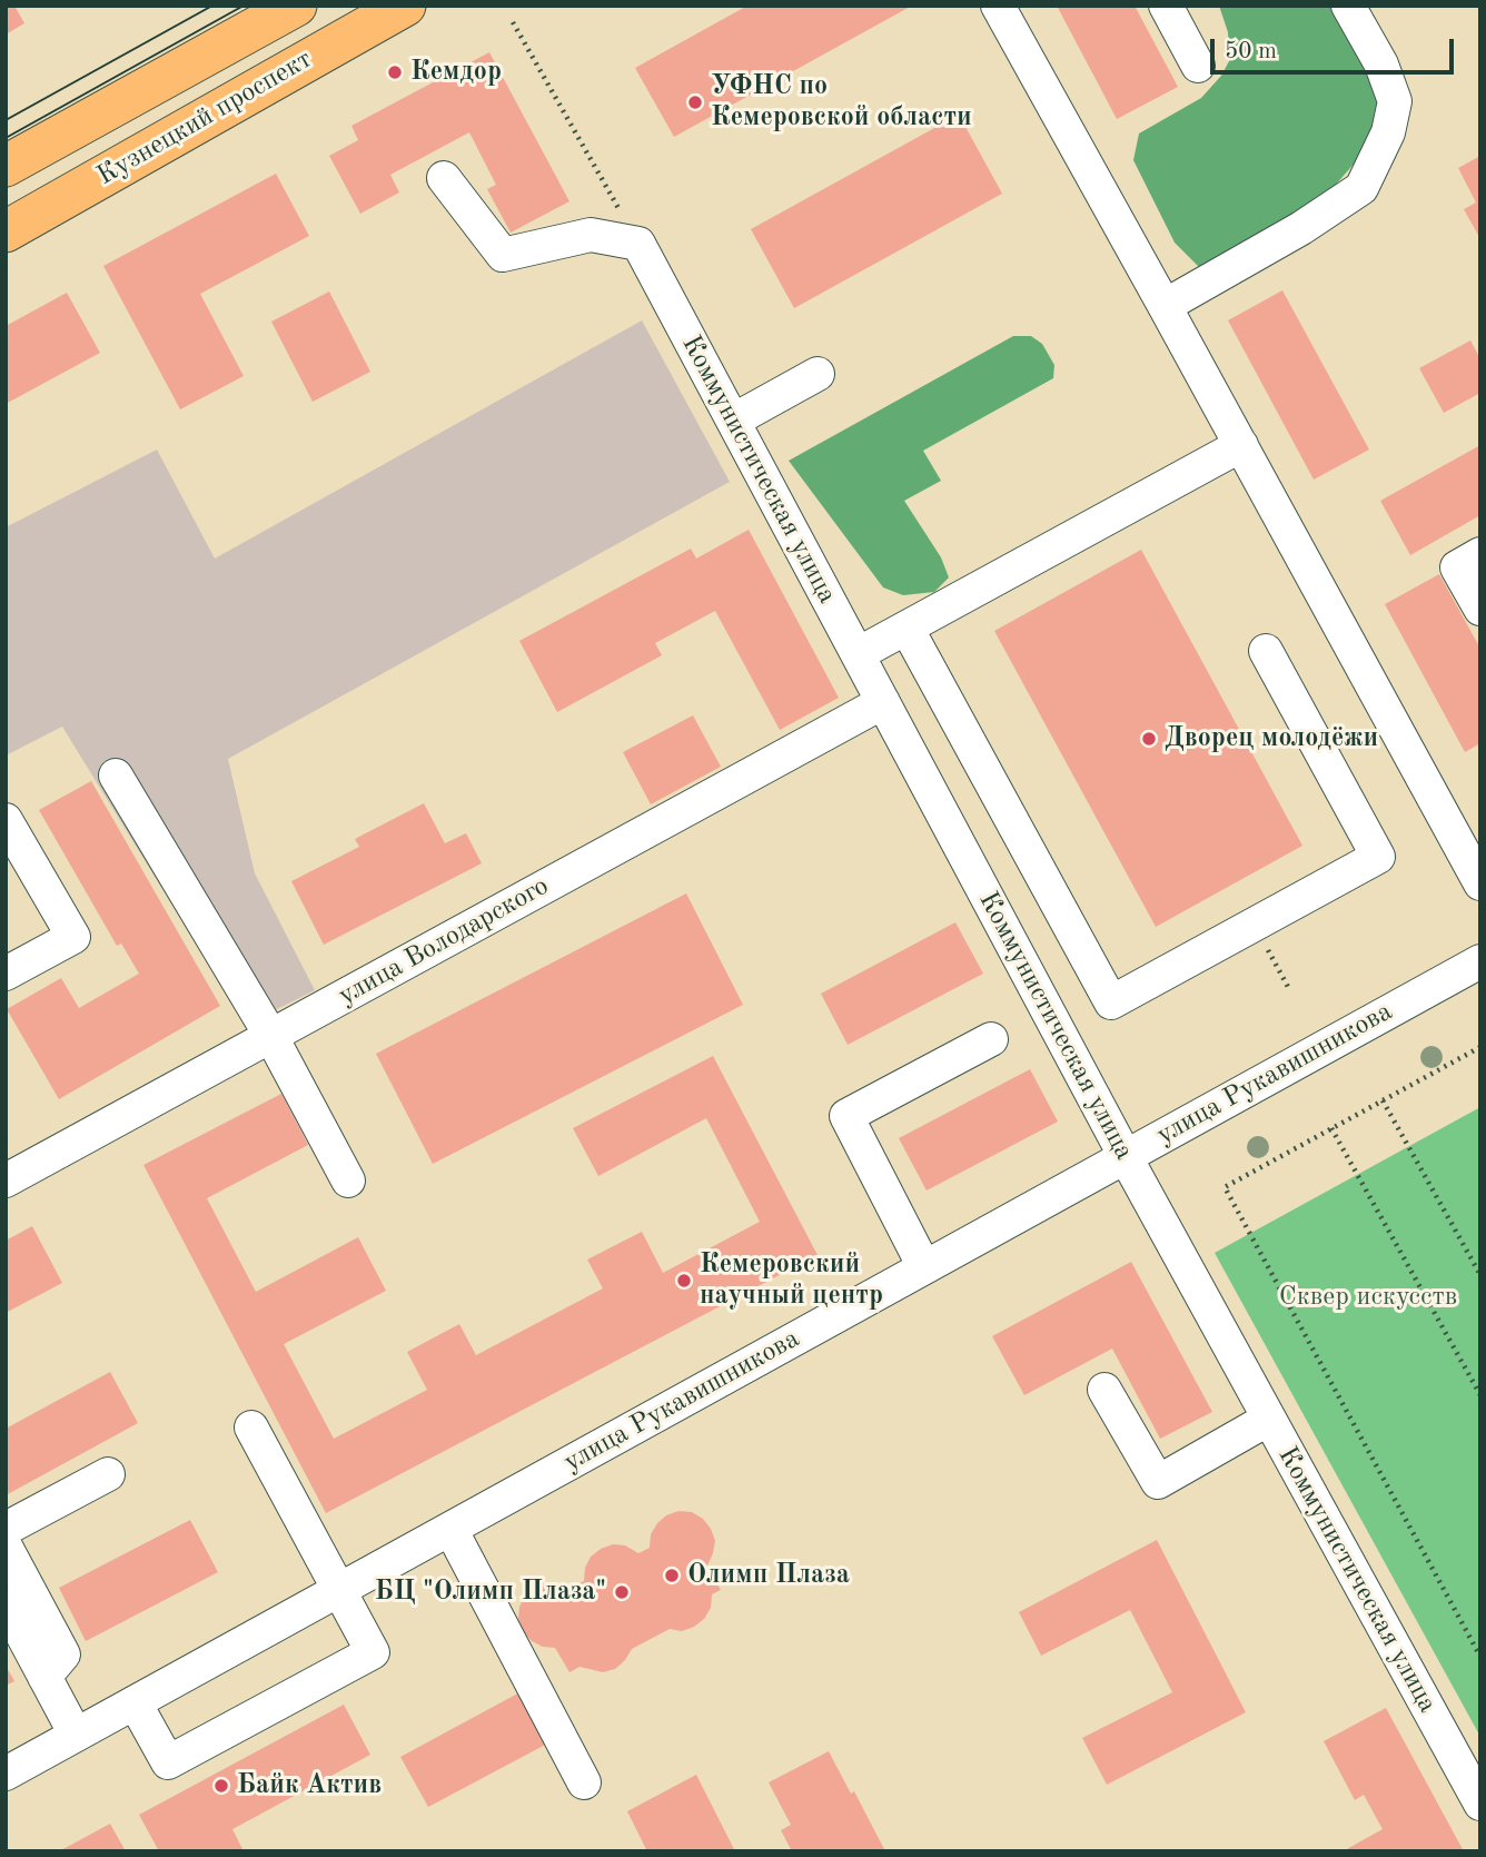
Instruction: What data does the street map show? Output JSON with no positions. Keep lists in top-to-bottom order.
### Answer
{
  "streets": {
    "main road": ["Кузнецкий проспект"],
    "street": ["Коммунистическая улица", "улица Володарского", "улица Рукавишникова"]
  },
  "crossings": [
    ["Коммунистическая улица", "улица Володарского"],
    ["Коммунистическая улица", "улица Рукавишникова"]
  ],
  "parks": ["Сквер искусств"],
  "places": [
    "Кемдор",
    "УФНС по Кемеровской области",
    "Дворец молодёжи",
    "Кемеровский научный центр",
    "Олимп Плаза",
    "БЦ \"Олимп Плаза\"",
    "Байк Актив"
  ],
  "scale_bar": "50 m"
}
